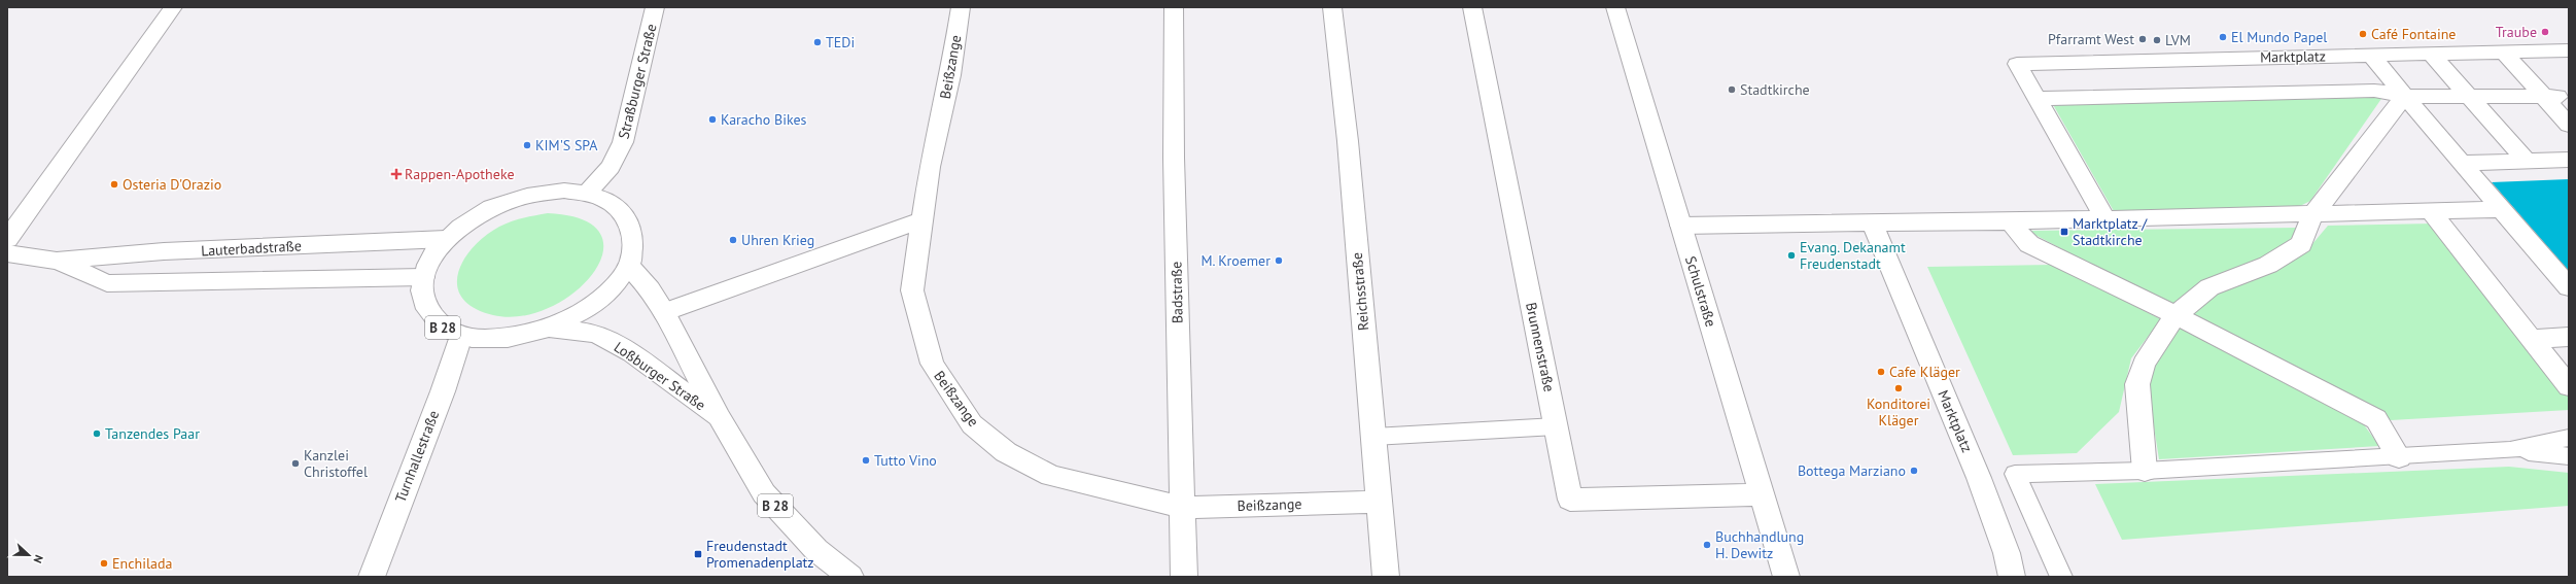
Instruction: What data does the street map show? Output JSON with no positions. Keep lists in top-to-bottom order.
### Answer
{
  "streets": {
    "street": [
      "Marktplatz",
      "Beißzange",
      "Straßburger Straße",
      "Lauterbadstraße",
      "Reichsstraße",
      "Schulstraße",
      "Badstraße",
      "B 28",
      "Brunnenstraße",
      "Loßburger Straße",
      "Turnhallestraße"
    ]
  },
  "crossings": [
    ["Beißzange", "Reichsstraße"],
    ["Beißzange", "Badstraße"],
    ["Straßburger Straße", "B 28"],
    ["Lauterbadstraße", "B 28"],
    ["Schulstraße", "Brunnenstraße"],
    ["B 28", "Loßburger Straße"],
    ["B 28", "Turnhallestraße"]
  ],
  "places": {
    "other": [
      "Traube",
      "Café Fontaine",
      "El Mundo Papel",
      "Pfarramt West",
      "LVM",
      "TEDi",
      "Stadtkirche",
      "Karacho Bikes",
      "KIM'S SPA",
      "Osteria D'Orazio",
      "Uhren Krieg",
      "Evang. Dekanamt Freudenstadt",
      "M. Kroemer",
      "Cafe Kläger",
      "Konditorei Kläger",
      "Tanzendes Paar",
      "Tutto Vino",
      "Kanzlei Christoffel",
      "Bottega Marziano",
      "Buchhandlung H. Dewitz",
      "Enchilada"
    ],
    "health": ["Rappen-Apotheke"],
    "transit": ["Marktplatz / Stadtkirche", "Freudenstadt Promenadenplatz"]
  },
  "north": "right"
}
